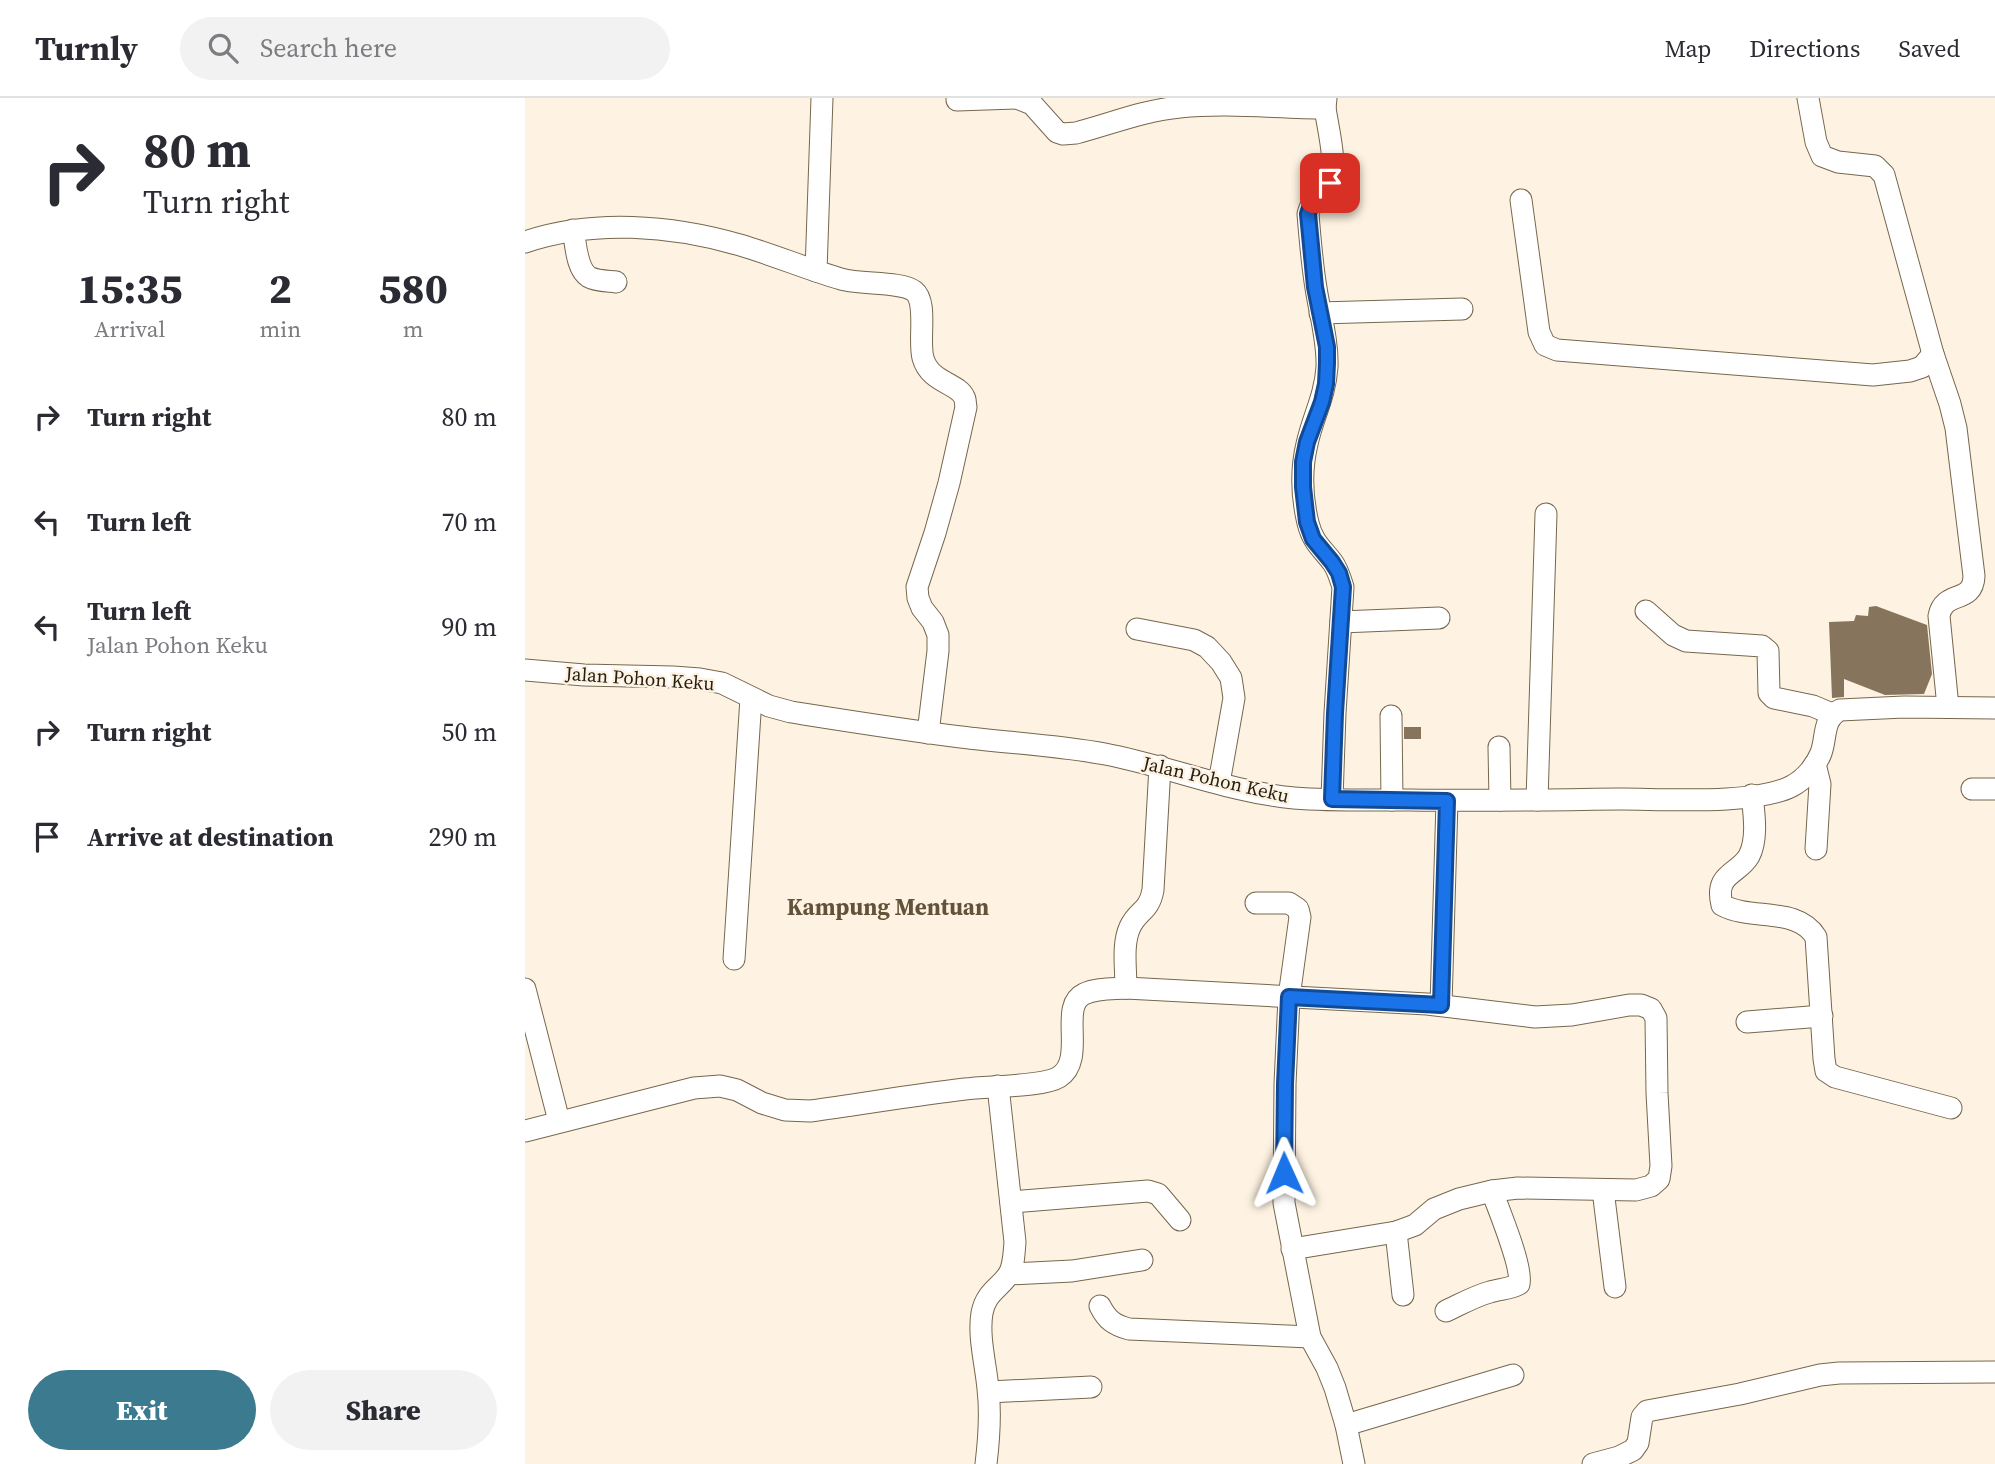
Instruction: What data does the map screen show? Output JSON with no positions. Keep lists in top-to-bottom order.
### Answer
{
  "streets": {
    "street": ["Jalan Pohon Keku"]
  },
  "districts": ["Kampung Mentuan"],
  "page": {
    "header": "Turnly",
    "search": "Search here",
    "nav": ["Map", "Directions", "Saved"],
    "turn": ["80 m", "Turn right"],
    "eta": [
      "15:35",
      "Arrival",
      "2",
      "min",
      "580",
      "m"
    ],
    "list": [
      {
        "name": "Turn right",
        "value": "80 m"
      },
      {
        "name": "Turn left",
        "value": "70 m"
      },
      {
        "name": "Turn left",
        "note": "Jalan Pohon Keku",
        "value": "90 m"
      },
      {
        "name": "Turn right",
        "value": "50 m"
      },
      {
        "name": "Arrive at destination",
        "value": "290 m"
      }
    ],
    "buttons": ["Exit", "Share"]
  }
}
